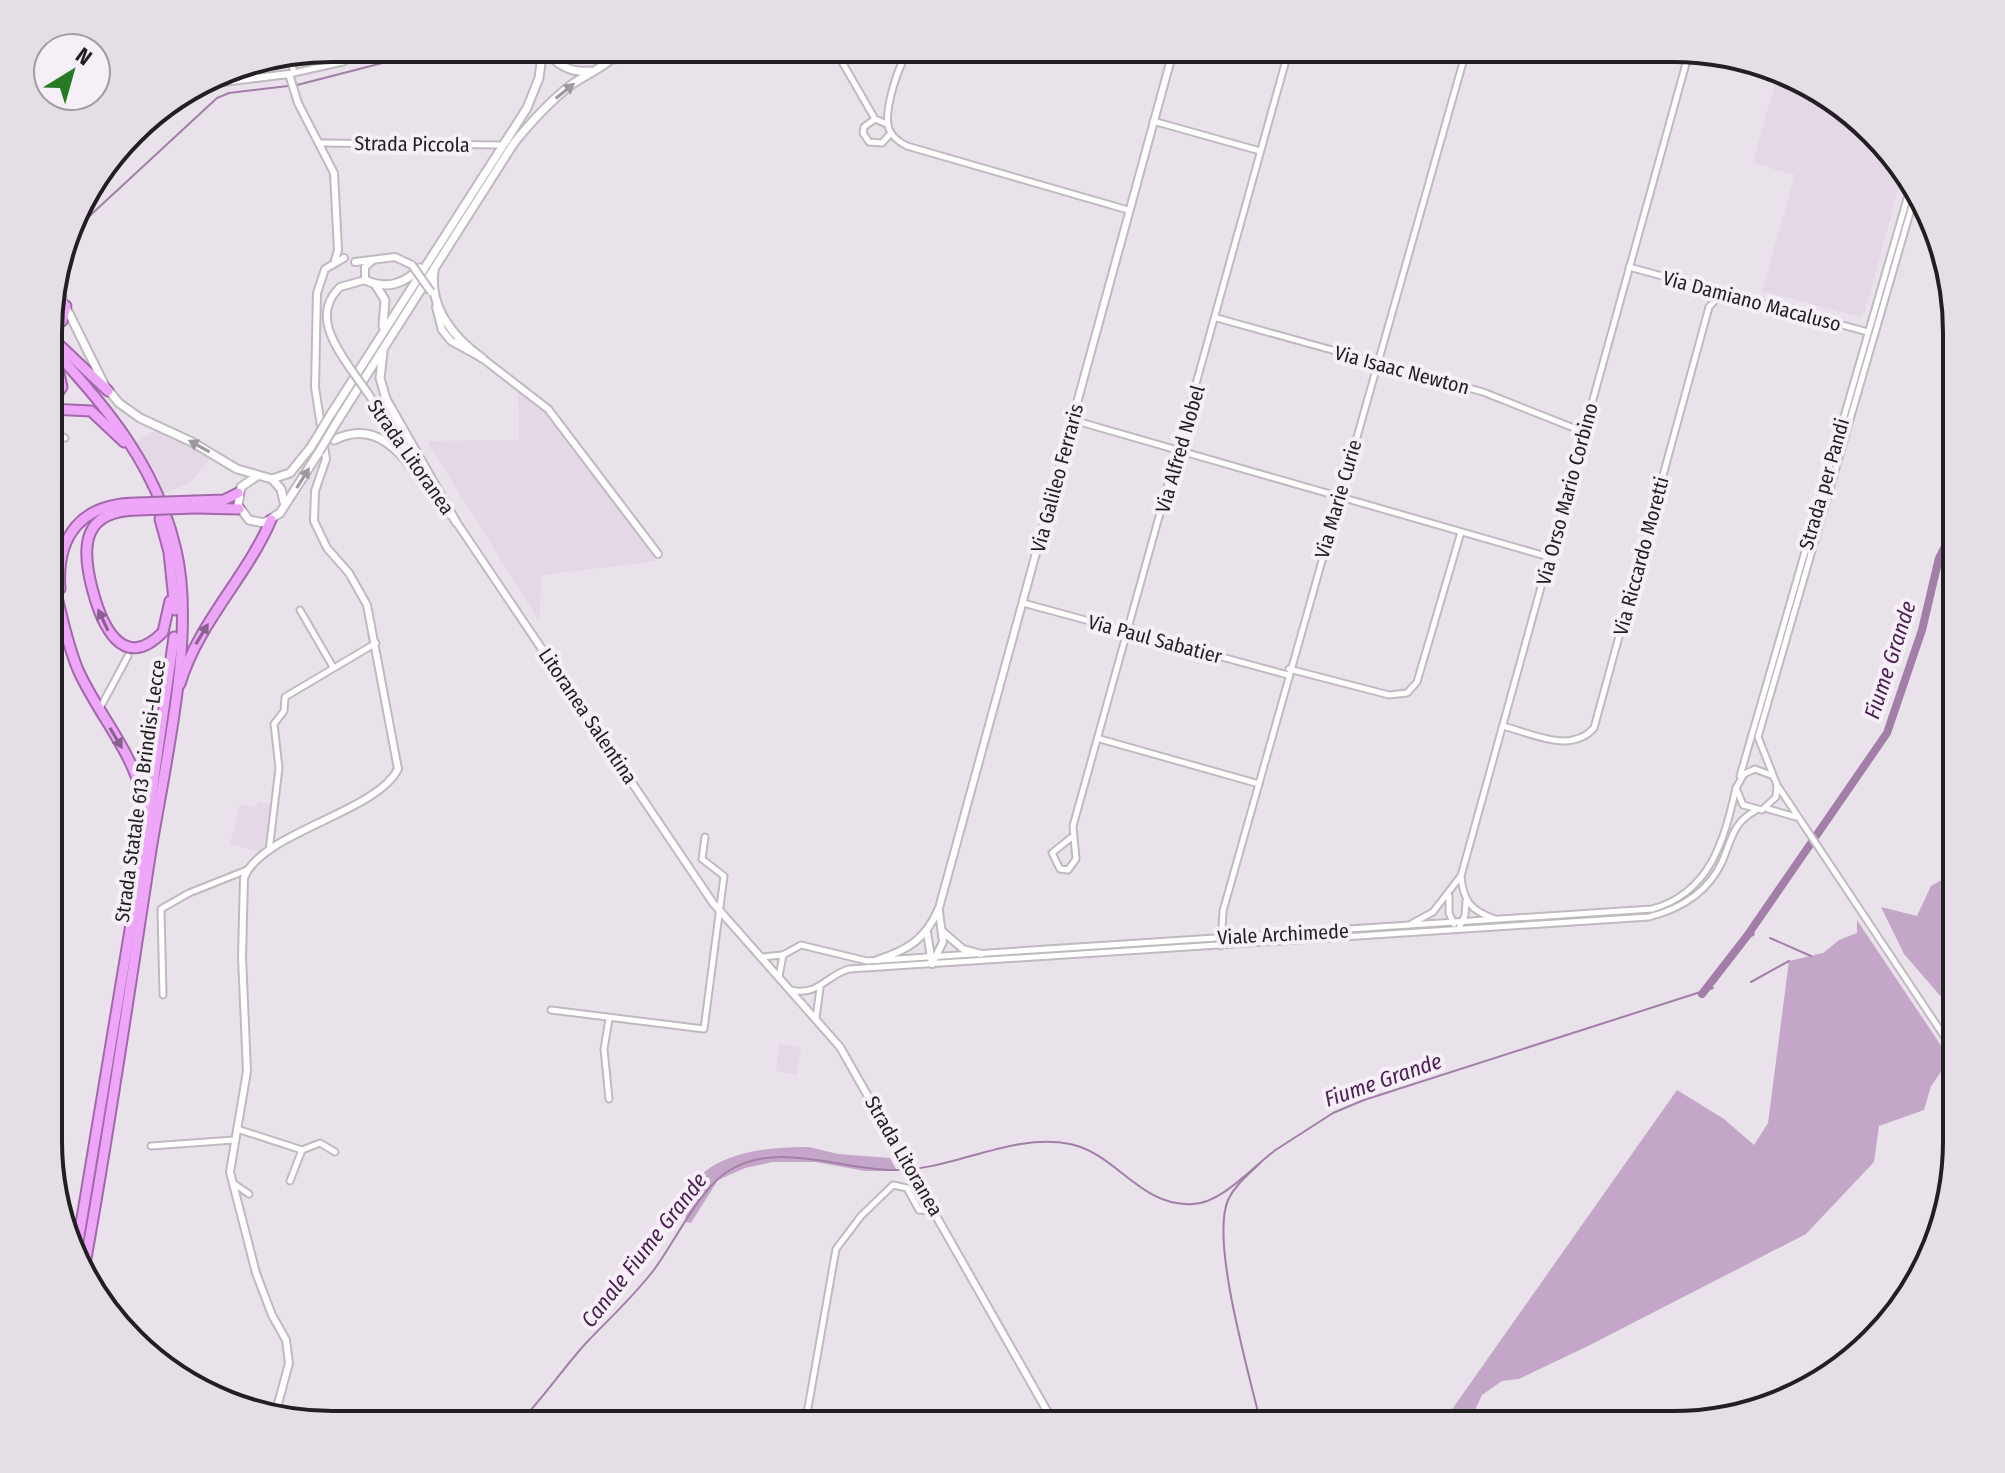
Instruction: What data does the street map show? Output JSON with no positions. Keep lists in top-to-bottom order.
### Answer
{
  "streets": {
    "highway": ["Strada Statale 613 Brindisi-Lecce"],
    "street": [
      "Strada Piccola",
      "Via Damiano Macaluso",
      "Via Isaac Newton",
      "Via Alfred Nobel",
      "Strada Litoranea",
      "Via Galileo Ferraris",
      "Strada per Pandi",
      "Via Orso Mario Corbino",
      "Via Marie Curie",
      "Via Riccardo Moretti",
      "Via Paul Sabatier",
      "Litoranea Salentina",
      "Viale Archimede"
    ]
  },
  "crossings": [
    ["Via Damiano Macaluso", "Strada per Pandi"],
    ["Via Damiano Macaluso", "Via Orso Mario Corbino"],
    ["Via Damiano Macaluso", "Via Riccardo Moretti"],
    ["Via Isaac Newton", "Via Alfred Nobel"],
    ["Via Isaac Newton", "Via Orso Mario Corbino"],
    ["Via Isaac Newton", "Via Marie Curie"],
    ["Via Alfred Nobel", "Via Paul Sabatier"],
    ["Strada Litoranea", "Litoranea Salentina"],
    ["Strada Litoranea", "Viale Archimede"],
    ["Via Galileo Ferraris", "Via Paul Sabatier"],
    ["Via Galileo Ferraris", "Viale Archimede"],
    ["Strada per Pandi", "Viale Archimede"],
    ["Via Orso Mario Corbino", "Via Riccardo Moretti"],
    ["Via Orso Mario Corbino", "Viale Archimede"],
    ["Via Marie Curie", "Via Paul Sabatier"],
    ["Via Marie Curie", "Viale Archimede"]
  ],
  "water": ["Fiume Grande", "Canale Fiume Grande"],
  "north": "top right"
}
